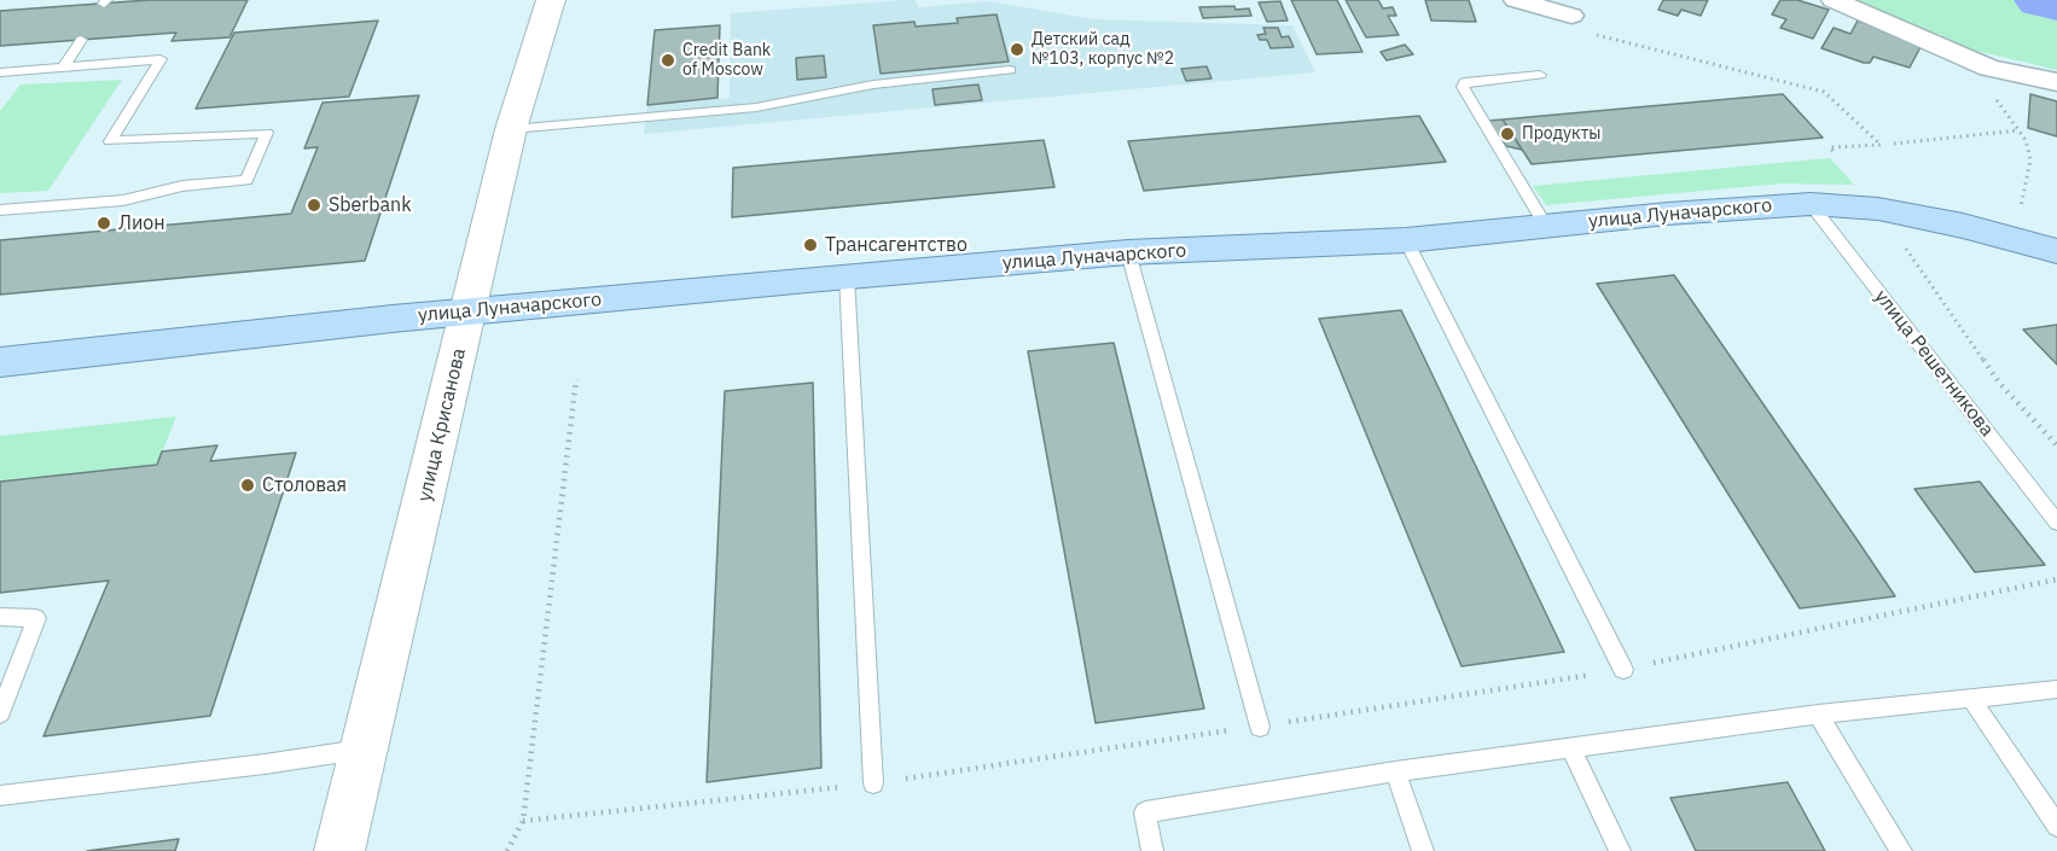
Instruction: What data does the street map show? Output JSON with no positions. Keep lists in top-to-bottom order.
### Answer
{
  "streets": {
    "main road": ["улица Луначарского", "улица Крисанова"],
    "lane": ["улица Решетникова"]
  },
  "crossings": [
    ["улица Луначарского", "улица Решетникова"],
    ["улица Луначарского", "улица Крисанова"]
  ],
  "places": [
    "Детский сад №103, корпус №2",
    "Credit Bank of Moscow",
    "Прoдукты",
    "Sberbank",
    "Лион",
    "Трансагентство",
    "Столовая"
  ]
}
